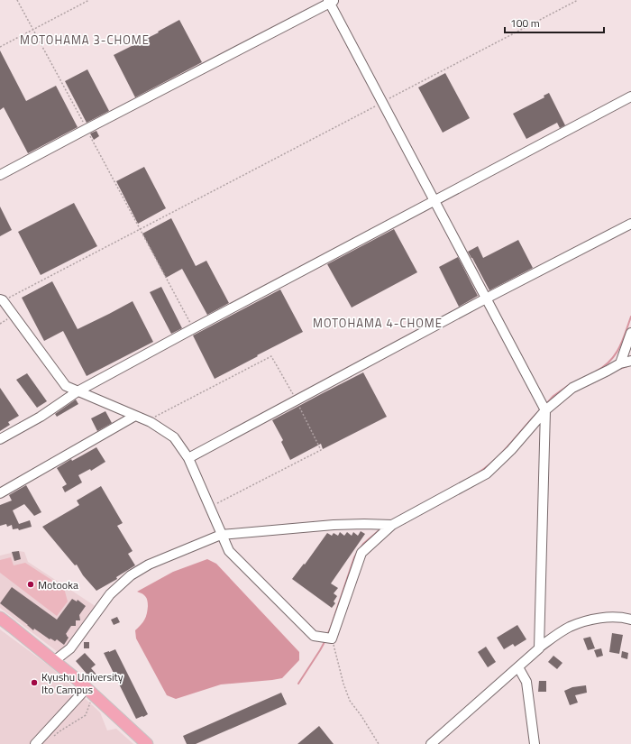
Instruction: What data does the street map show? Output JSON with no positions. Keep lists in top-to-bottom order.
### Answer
{
  "districts": ["MOTOHAMA 3-CHOME", "MOTOHAMA 4-CHOME"],
  "places": ["Motooka", "Kyushu University Ito Campus"],
  "scale_bar": "100 m"
}
